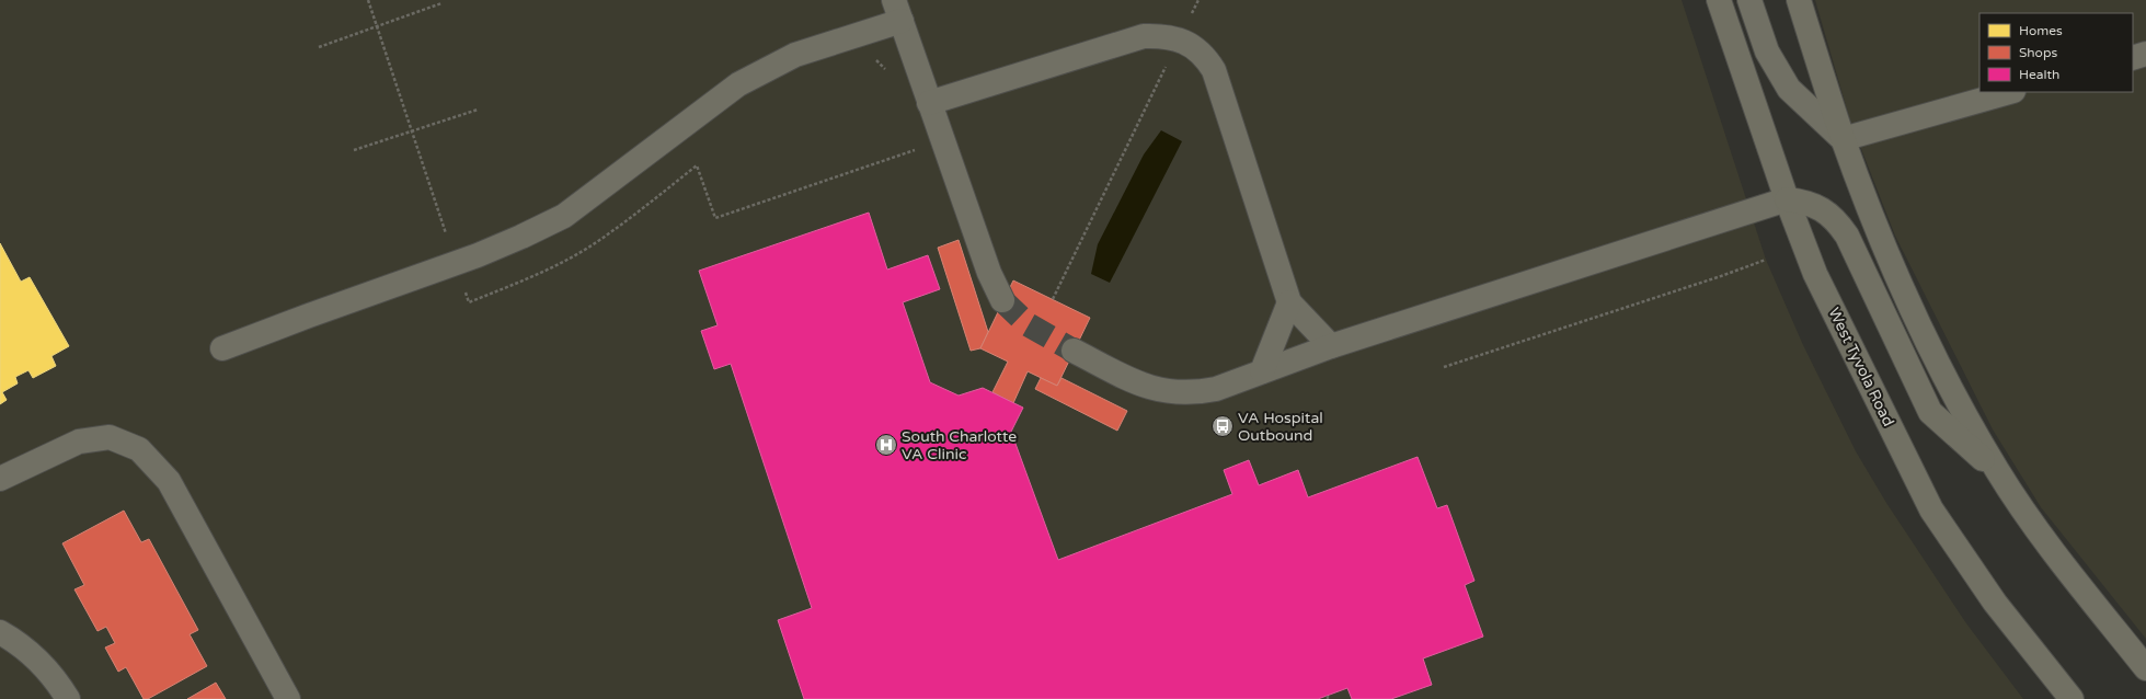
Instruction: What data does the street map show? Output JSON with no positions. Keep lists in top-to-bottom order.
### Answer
{
  "streets": {
    "main road": ["West Tyvola Road"]
  },
  "places": {
    "bus stop": ["VA Hospital Outbound"],
    "hospital": ["South Charlotte VA Clinic"]
  },
  "legend": ["Homes", "Shops", "Health"]
}
